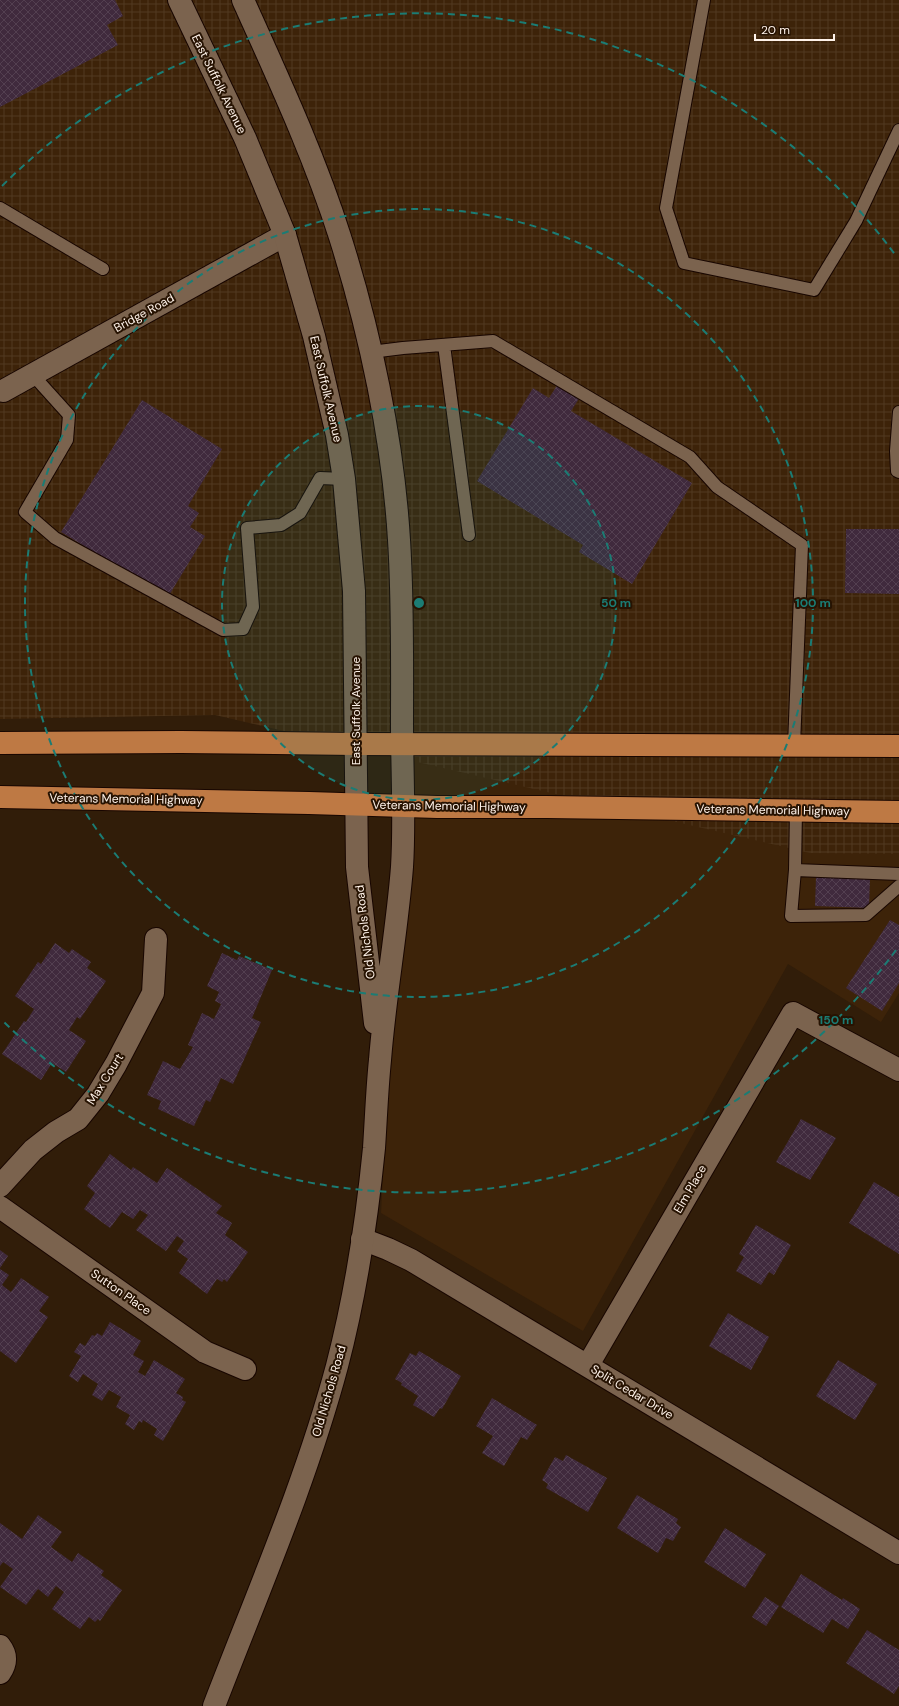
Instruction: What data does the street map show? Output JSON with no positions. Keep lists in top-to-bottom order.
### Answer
{
  "streets": {
    "highway": ["Veterans Memorial Highway"],
    "street": [
      "East Suffolk Avenue",
      "Bridge Road",
      "Old Nichols Road",
      "Max Court",
      "Elm Place",
      "Sutton Place",
      "Split Cedar Drive"
    ]
  },
  "crossings": [
    ["East Suffolk Avenue", "Bridge Road"],
    ["East Suffolk Avenue", "Veterans Memorial Highway"],
    ["East Suffolk Avenue", "Old Nichols Road"],
    ["Veterans Memorial Highway", "Old Nichols Road"],
    ["Old Nichols Road", "Split Cedar Drive"],
    ["Elm Place", "Split Cedar Drive"]
  ],
  "scale_bar": "20 m",
  "rings": ["50 m", "100 m", "150 m"]
}
